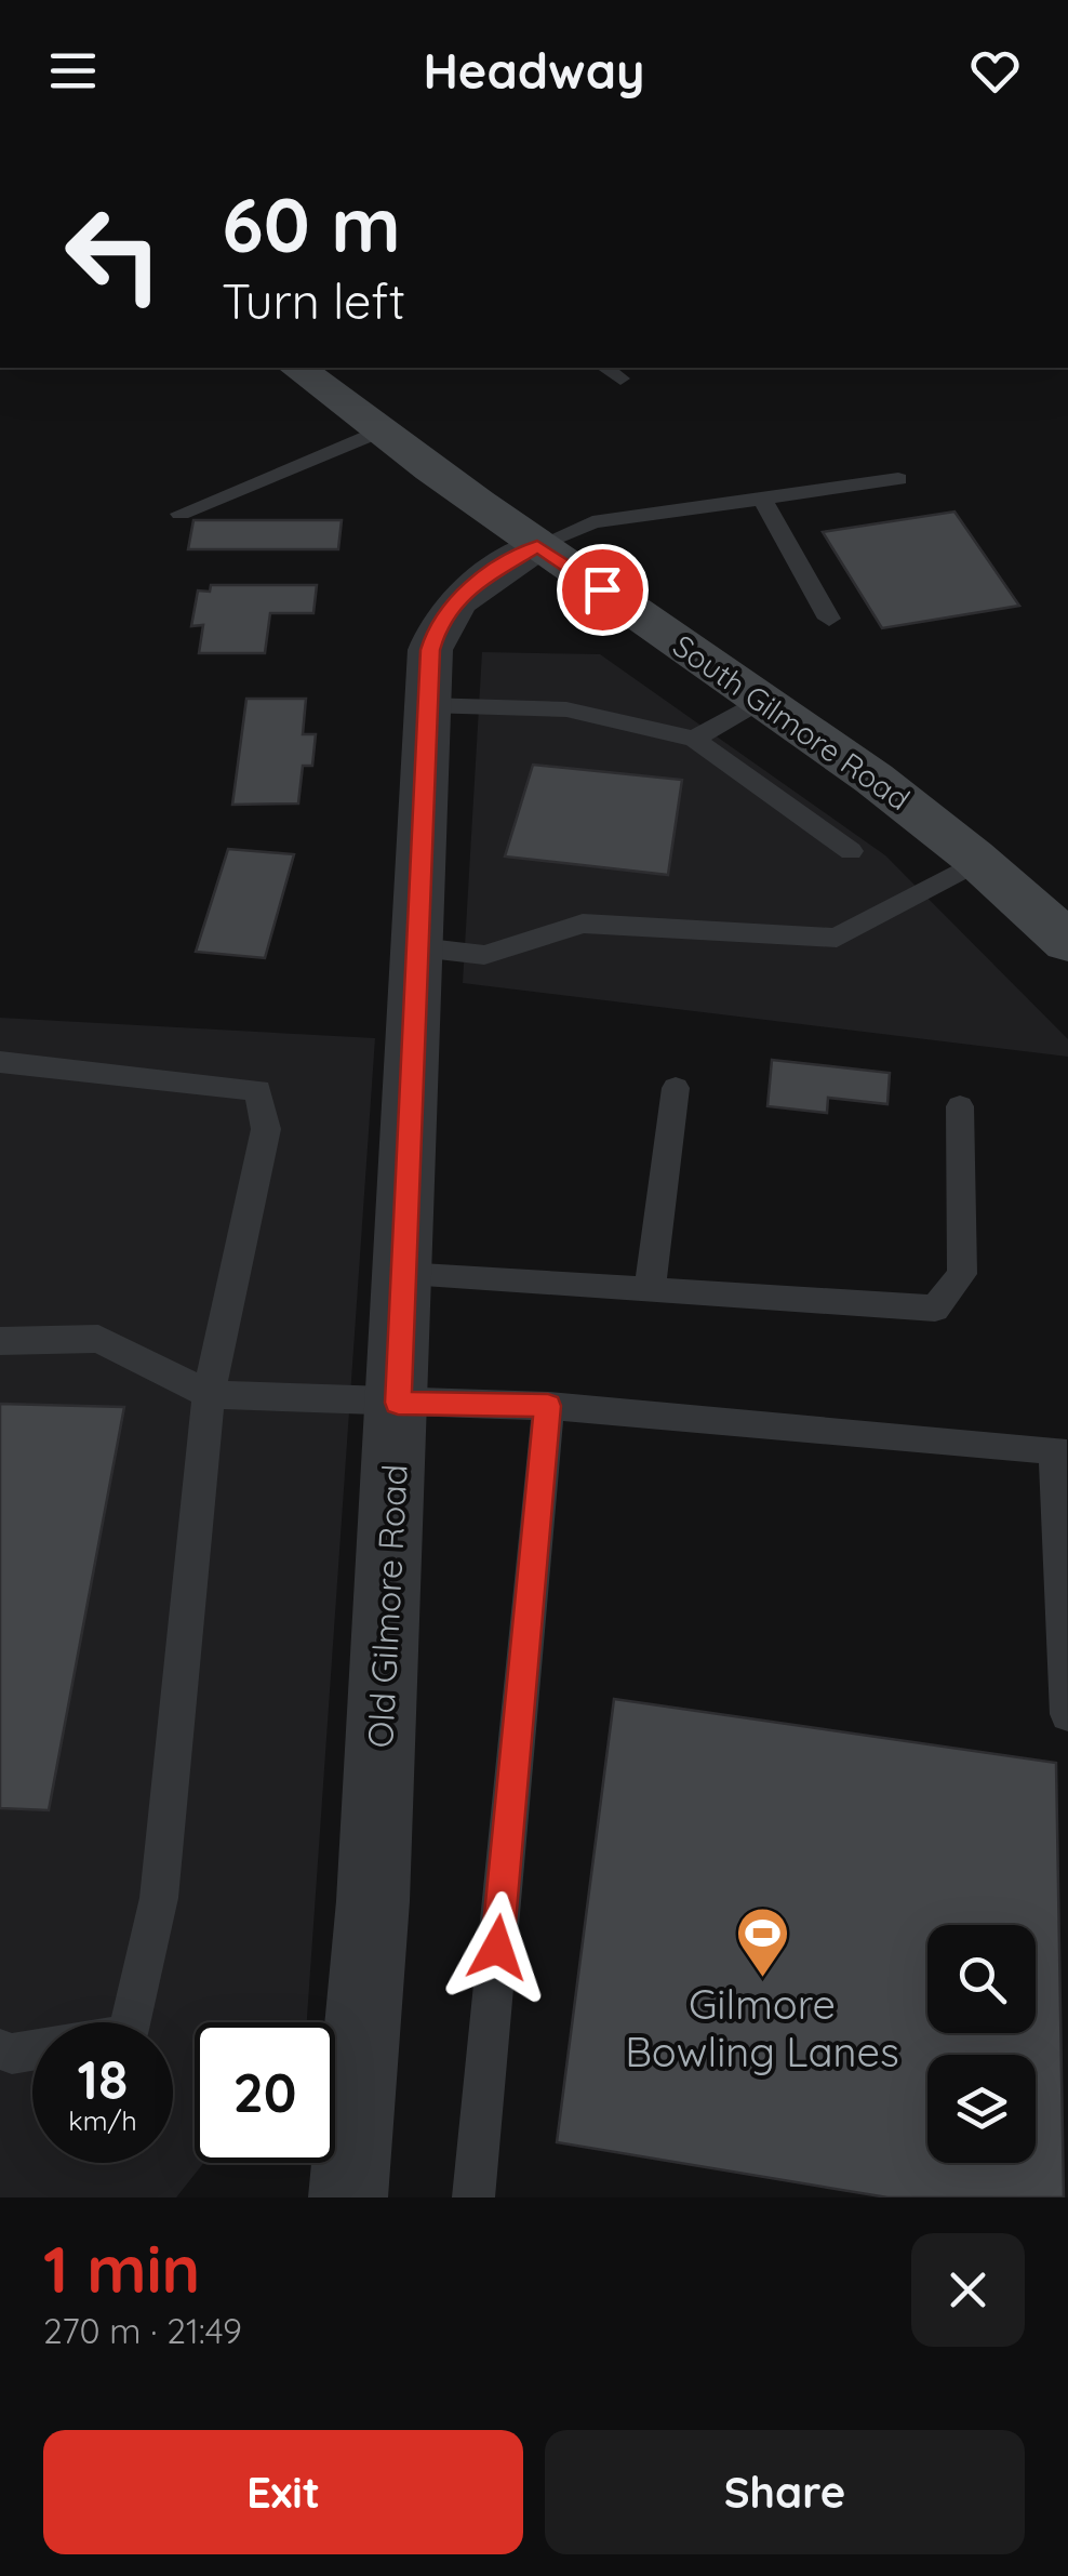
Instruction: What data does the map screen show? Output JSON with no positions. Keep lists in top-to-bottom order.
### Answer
{
  "streets": {
    "main road": ["South Gilmore Road"],
    "street": ["Old Gilmore Road"]
  },
  "crossings": [
    ["South Gilmore Road", "Old Gilmore Road"]
  ],
  "places": {
    "sports": ["Gilmore Bowling Lanes"]
  },
  "page": {
    "header": "Headway",
    "turn": ["60 m", "Turn left"],
    "speed": "18 km/h",
    "limit": "20",
    "heading": ["1 min", "270 m · 21:49"],
    "buttons": ["Exit", "Share"]
  }
}
